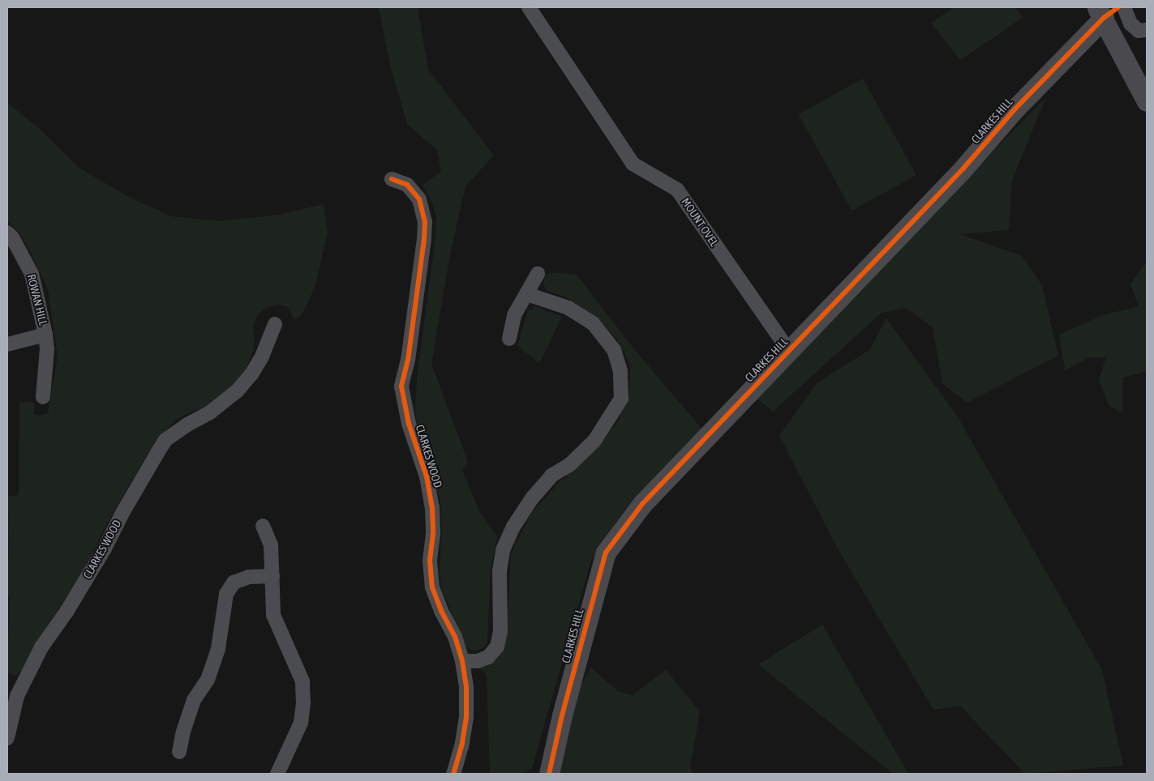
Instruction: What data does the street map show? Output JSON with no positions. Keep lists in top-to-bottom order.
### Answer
{
  "streets": {
    "street": [
      "CLARKES HILL",
      "MOUNT OVEL",
      "ROWAN HILL",
      "CLARKES WOOD"
    ]
  },
  "crossings": [
    ["CLARKES HILL", "MOUNT OVEL"]
  ]
}
